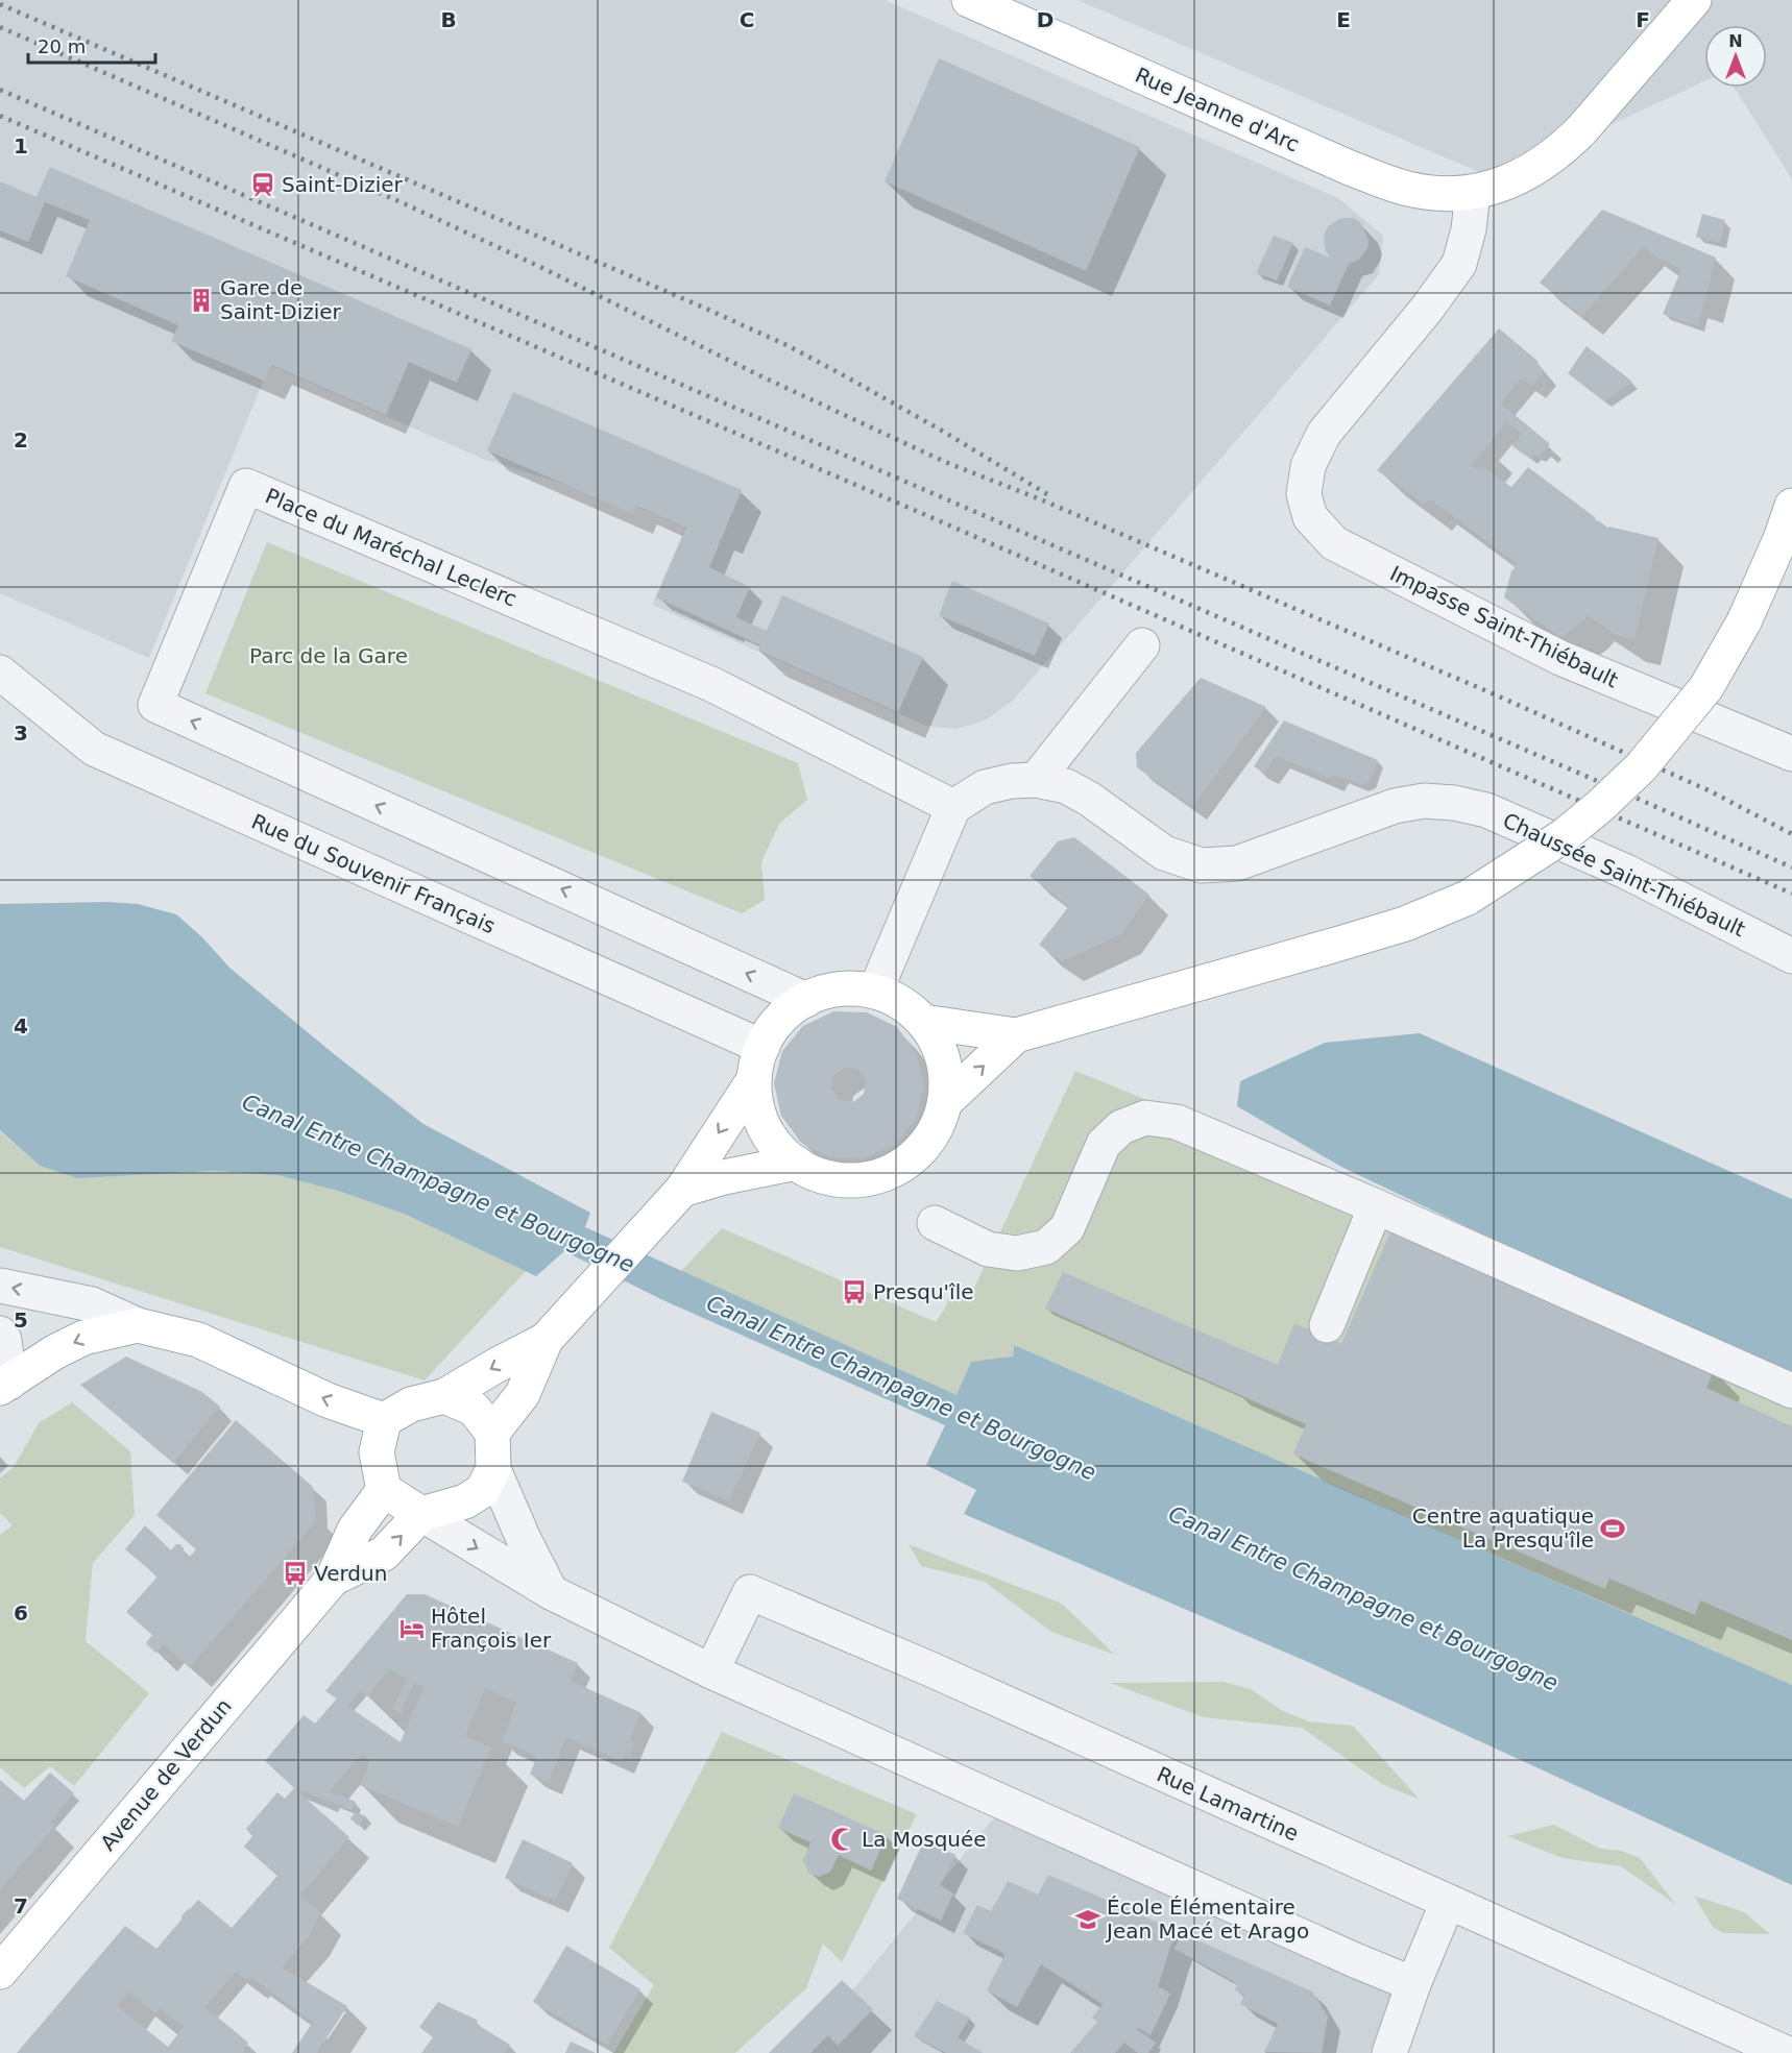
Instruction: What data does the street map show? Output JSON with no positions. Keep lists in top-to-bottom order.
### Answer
{
  "streets": {
    "main road": ["Rue Jeanne d'Arc", "Avenue de Verdun"],
    "street": [
      "Place du Maréchal Leclerc",
      "Impasse Saint-Thiébault",
      "Rue du Souvenir Français",
      "Chaussée Saint-Thiébault",
      "Rue Lamartine"
    ]
  },
  "crossings": [
    ["Rue Jeanne d'Arc", "Impasse Saint-Thiébault"],
    ["Place du Maréchal Leclerc", "Rue du Souvenir Français"]
  ],
  "water": ["Canal Entre Champagne et Bourgogne"],
  "parks": ["Parc de la Gare"],
  "places": {
    "station": ["Saint-Dizier"],
    "building": ["Gare de Saint-Dizier"],
    "bus stop": ["Presqu'île", "Verdun"],
    "sports": ["Centre aquatique La Presqu'île"],
    "hotel": ["Hôtel François Ier"],
    "mosque": ["La Mosquée"],
    "school or university": ["École Élémentaire Jean Macé et Arago"]
  },
  "scale_bar": "20 m",
  "north": "top",
  "grid": {
    "columns": [
      "B",
      "C",
      "D",
      "E",
      "F"
    ],
    "rows": [
      "1",
      "2",
      "3",
      "4",
      "5",
      "6",
      "7"
    ]
  }
}
